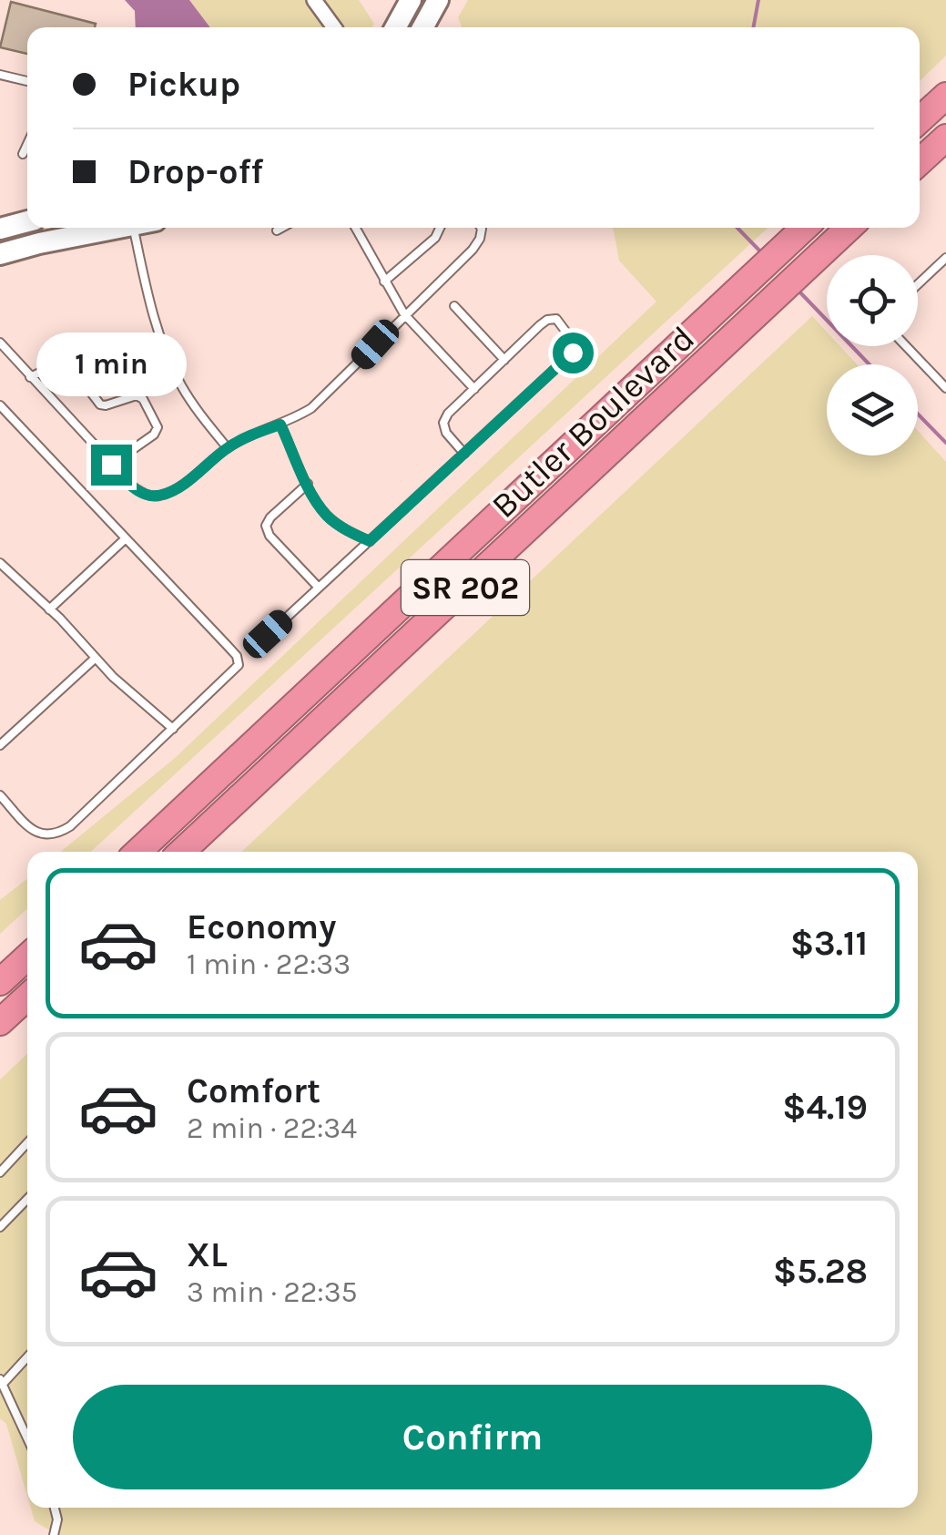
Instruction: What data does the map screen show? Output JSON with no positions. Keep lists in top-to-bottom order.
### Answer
{
  "streets": {
    "highway": ["Butler Boulevard", "SR 202"]
  },
  "page": {
    "banner": ["Pickup", "Drop-off"],
    "bubble": "1 min",
    "list": [
      {
        "name": "Economy",
        "note": "1 min · 22:33",
        "value": "$3.11"
      },
      {
        "name": "Comfort",
        "note": "2 min · 22:34",
        "value": "$4.19"
      },
      {
        "name": "XL",
        "note": "3 min · 22:35",
        "value": "$5.28"
      }
    ],
    "buttons": "Confirm"
  }
}
